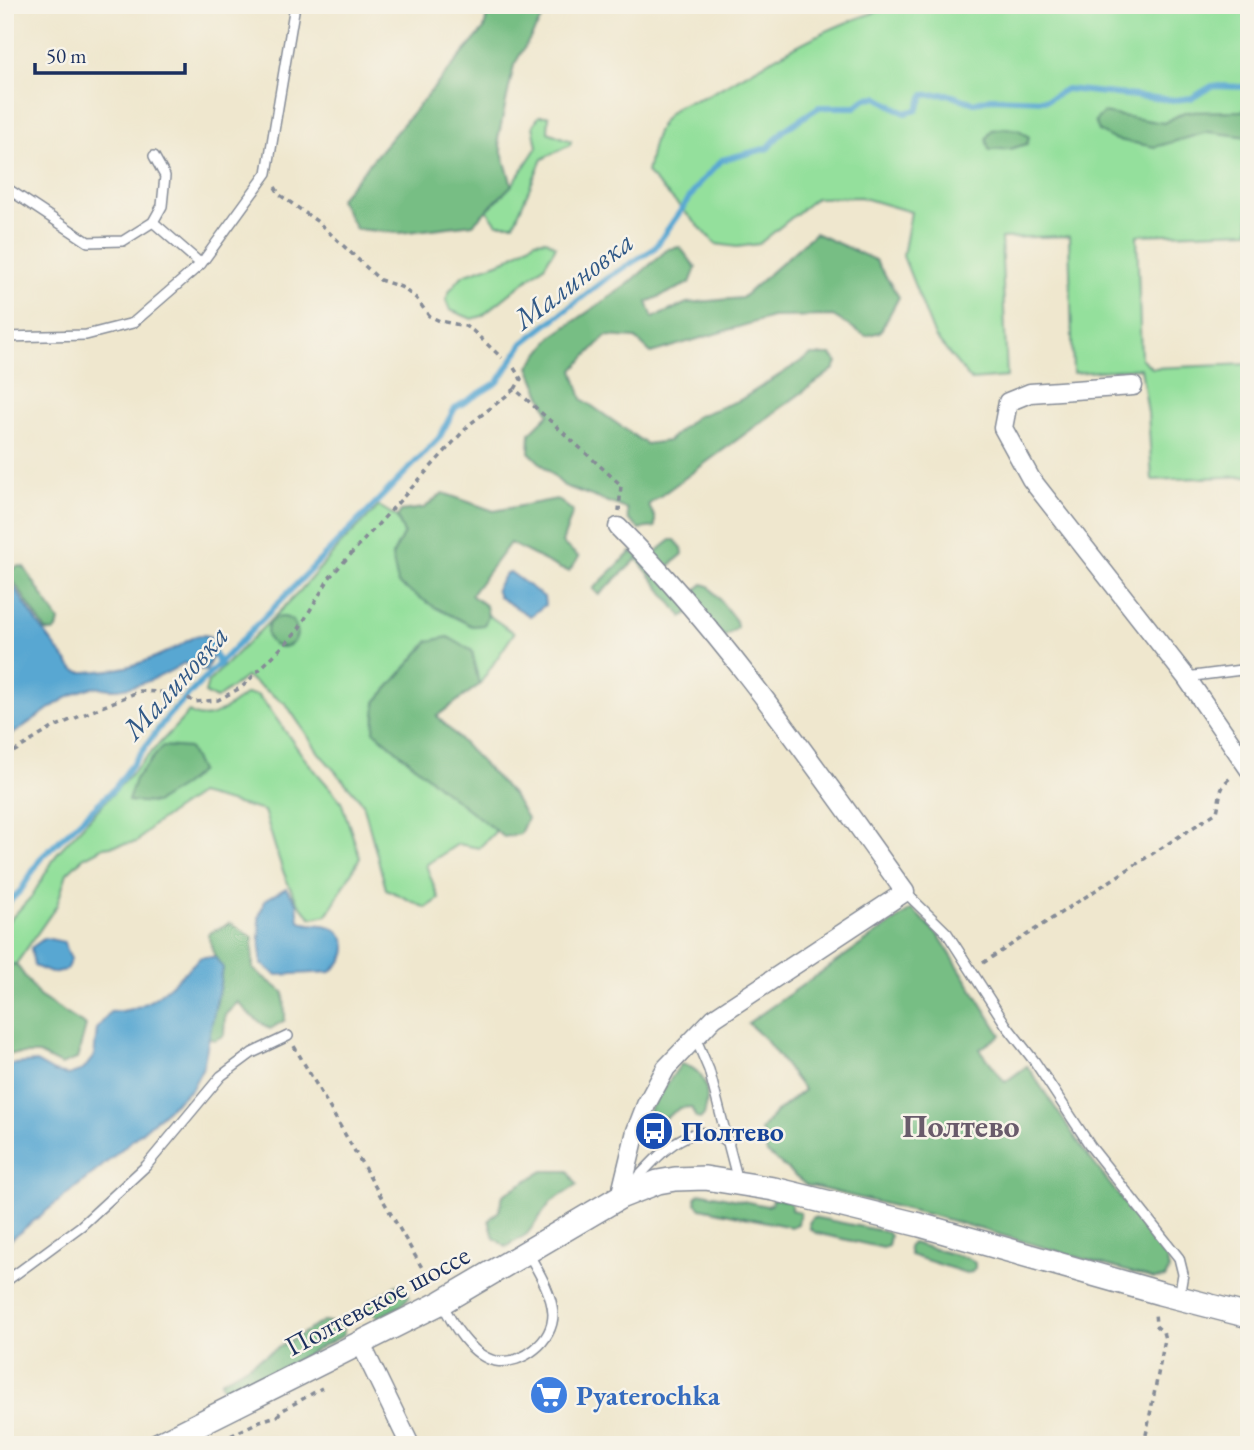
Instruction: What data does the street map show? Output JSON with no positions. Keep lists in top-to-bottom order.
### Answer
{
  "streets": {
    "street": ["Полтевское шоссе"]
  },
  "districts": ["Полтево"],
  "water": ["Малиновка"],
  "places": {
    "bus stop": ["Полтево"],
    "supermarket": ["Pyaterochka"]
  },
  "scale_bar": "50 m"
}
